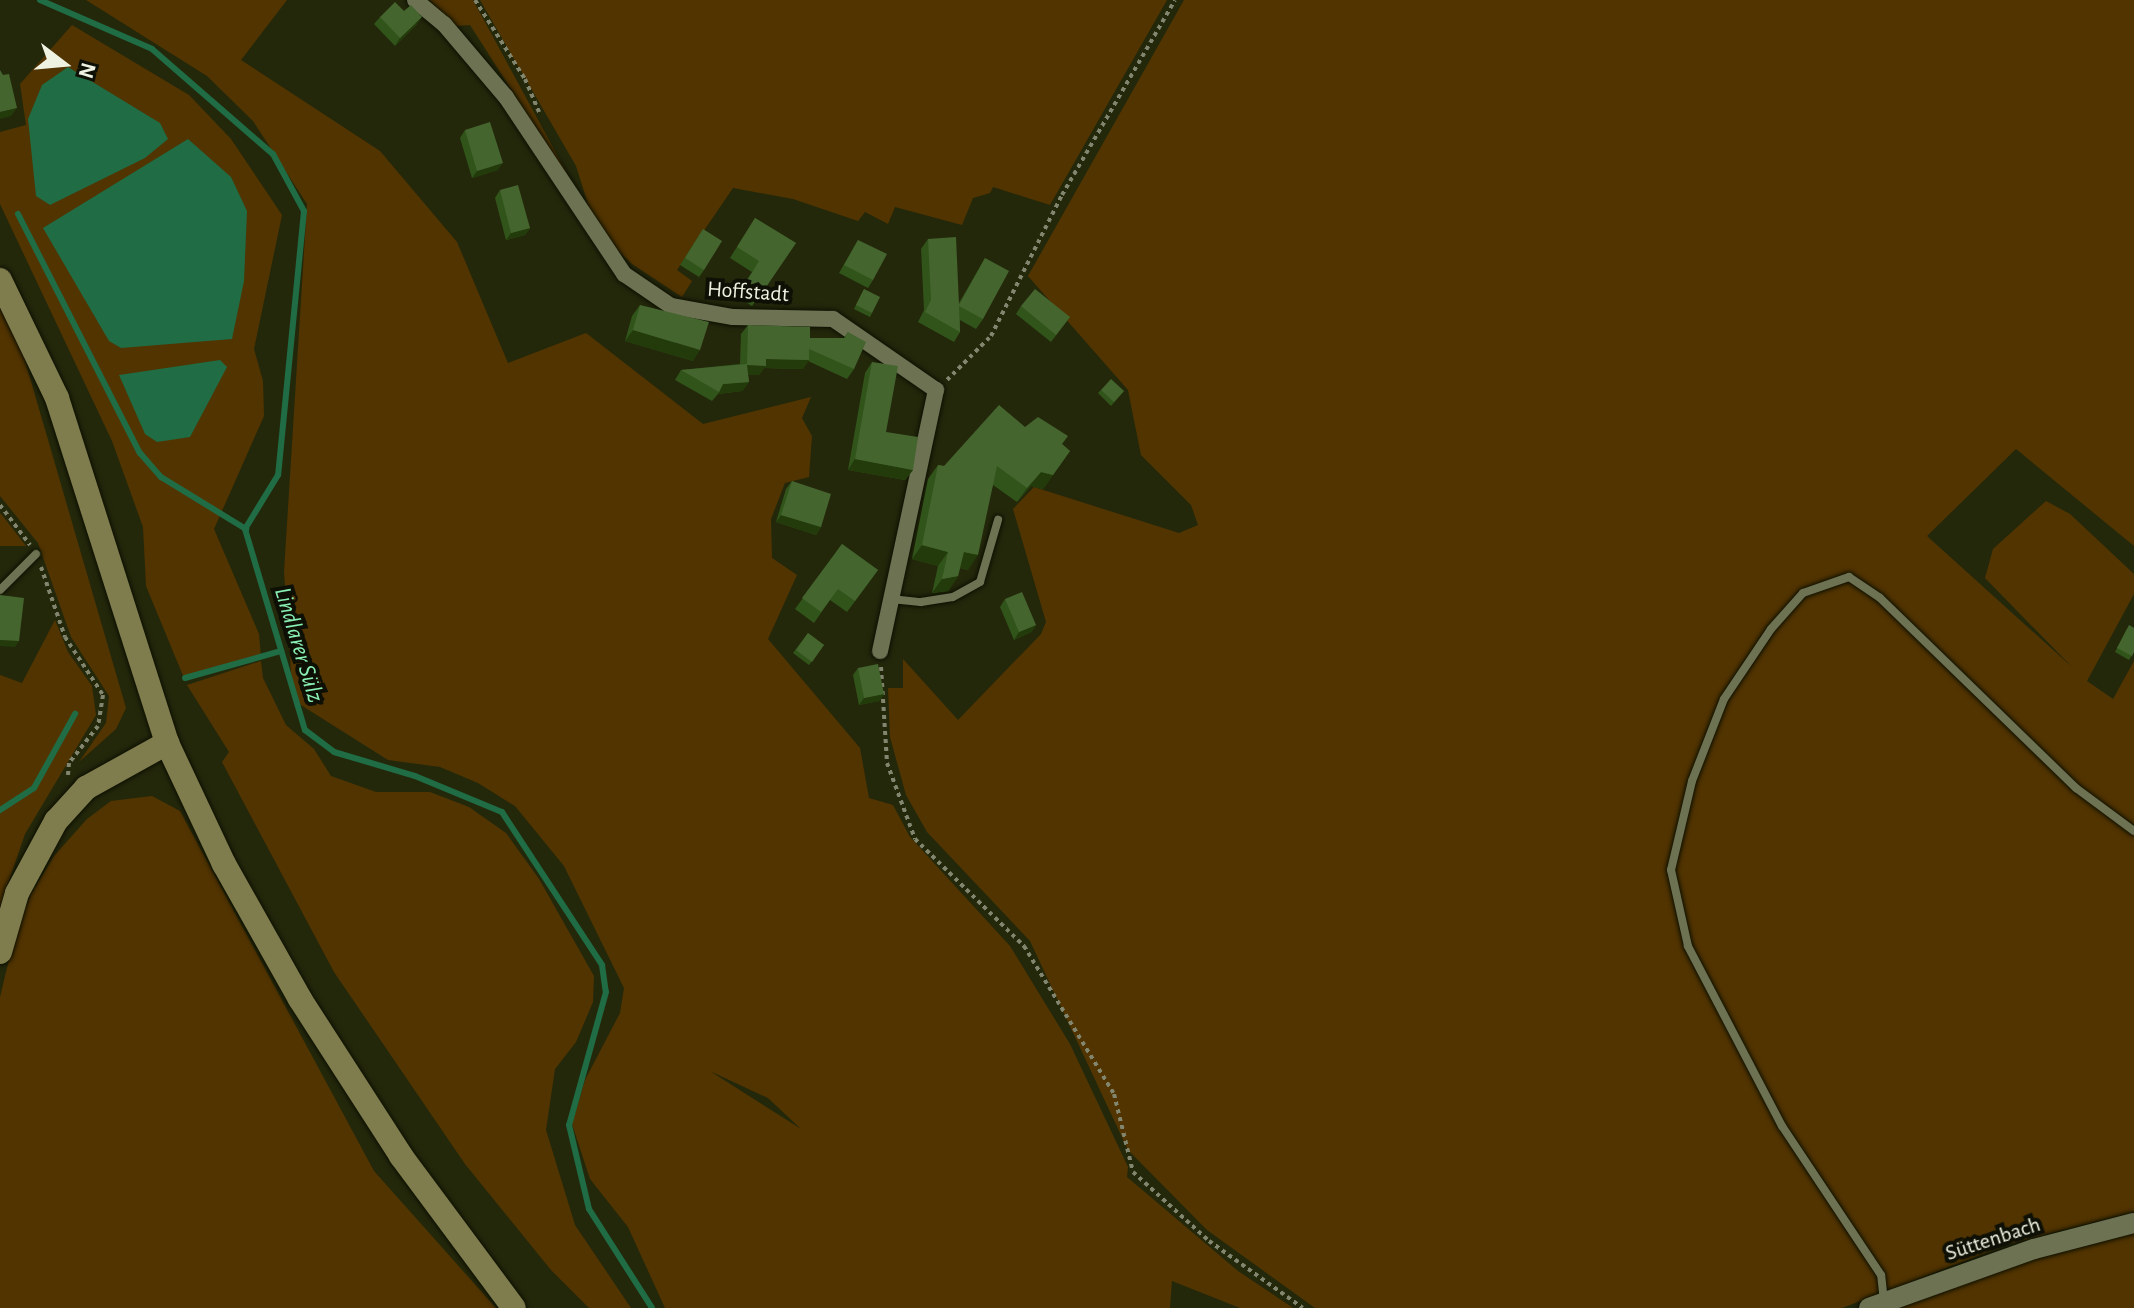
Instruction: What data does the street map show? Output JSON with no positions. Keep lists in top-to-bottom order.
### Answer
{
  "streets": {
    "street": ["Hoffstadt", "Süttenbach"]
  },
  "water": ["Lindlarer Sülz"],
  "north": "right"
}
